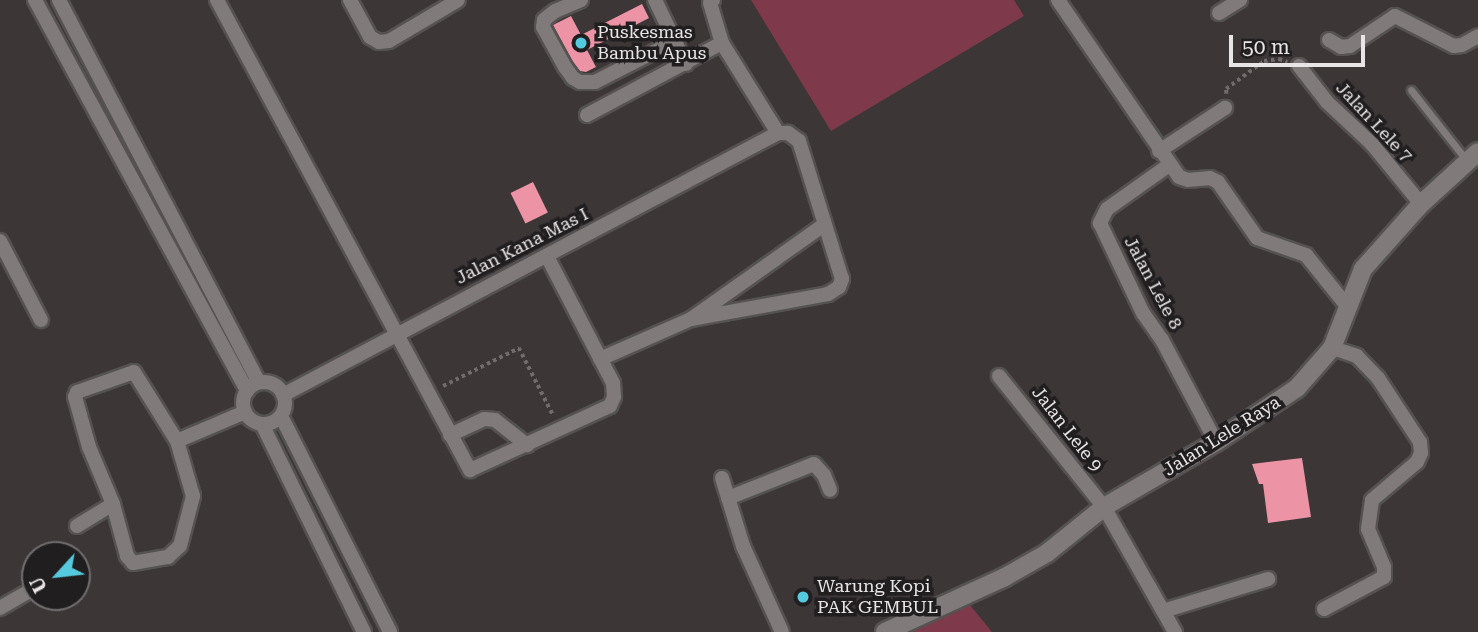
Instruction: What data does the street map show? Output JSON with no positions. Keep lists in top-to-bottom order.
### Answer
{
  "streets": {
    "street": [
      "Jalan Lele 7",
      "Jalan Kana Mas I",
      "Jalan Lele 8",
      "Jalan Lele 9",
      "Jalan Lele Raya"
    ]
  },
  "crossings": [
    ["Jalan Lele 7", "Jalan Lele Raya"],
    ["Jalan Lele 8", "Jalan Lele Raya"],
    ["Jalan Lele 9", "Jalan Lele Raya"]
  ],
  "places": ["Puskesmas Bambu Apus", "Warung Kopi PAK GEMBUL"],
  "scale_bar": "50 m",
  "north": "bottom left"
}
